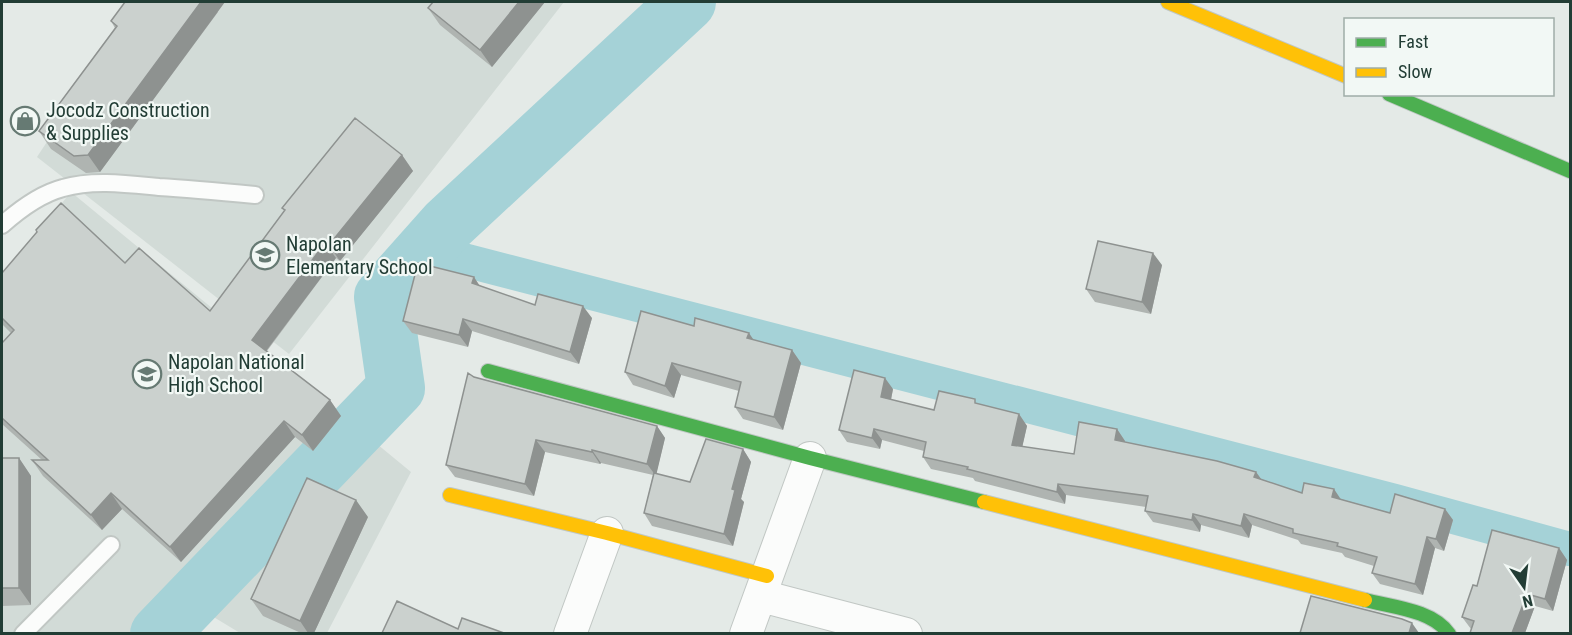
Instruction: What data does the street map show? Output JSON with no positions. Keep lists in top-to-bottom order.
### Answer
{
  "places": {
    "shop": ["Jocodz Construction & Supplies"],
    "school or university": ["Napolan Elementary School", "Napolan National High School"]
  },
  "legend": ["Fast", "Slow"],
  "north": "bottom"
}
